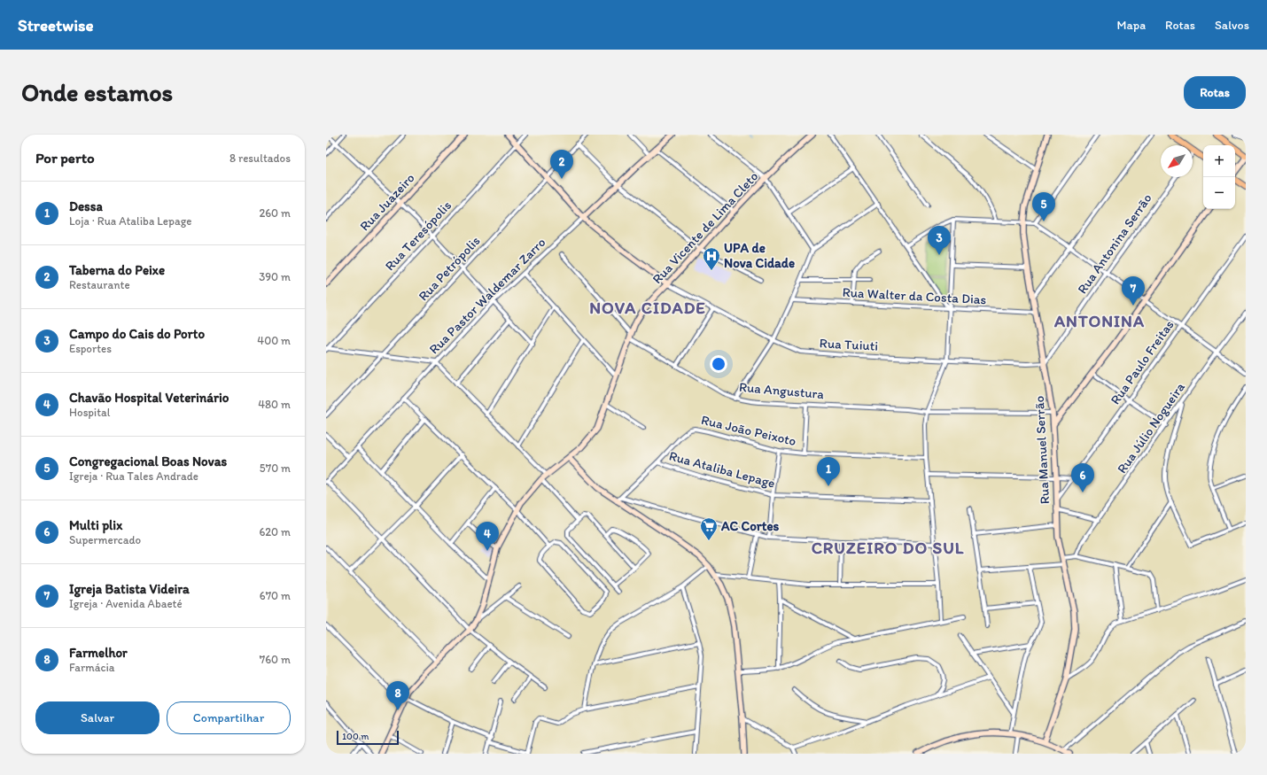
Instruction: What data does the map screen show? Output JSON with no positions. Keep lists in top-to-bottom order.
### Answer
{
  "streets": {
    "street": [
      "Rua Juazeiro",
      "Rua Vicente de Lima Cleto",
      "Rua Teresópolis",
      "Rua Antonina Serrão",
      "Rua Petrópolis",
      "Rua Pastor Waldemar Zarro",
      "Rua Walter da Costa Dias",
      "Rua Tuiuti",
      "Rua Paulo Freitas",
      "Rua Angustura",
      "Rua Júlio Nogueira",
      "Rua João Peixoto",
      "Rua Manuel Serrão",
      "Rua Ataliba Lepage"
    ]
  },
  "crossings": [
    ["Rua Vicente de Lima Cleto", "Rua Tuiuti"],
    ["Rua Vicente de Lima Cleto", "Rua Angustura"],
    ["Rua Antonina Serrão", "Rua Tuiuti"],
    ["Rua Antonina Serrão", "Rua Manuel Serrão"],
    ["Rua Walter da Costa Dias", "Rua Manuel Serrão"],
    ["Rua Tuiuti", "Rua Manuel Serrão"],
    ["Rua Paulo Freitas", "Rua Manuel Serrão"],
    ["Rua Angustura", "Rua Manuel Serrão"],
    ["Rua João Peixoto", "Rua Ataliba Lepage"]
  ],
  "districts": ["NOVA CIDADE", "ANTONINA", "CRUZEIRO DO SUL"],
  "places": {
    "hospital": ["UPA de Nova Cidade"],
    "supermarket": ["AC Cortes"]
  },
  "scale_bar": "100 m",
  "north": "bottom left",
  "page": {
    "header": "Streetwise",
    "nav": ["Mapa", "Rotas", "Salvos"],
    "buttons": [
      "Rotas",
      ["Salvar", "Compartilhar"]
    ],
    "title": "Onde estamos",
    "heading": ["Por perto", "8 resultados"],
    "map_buttons": ["+", "−"],
    "pins": [
      "2",
      "5",
      "3",
      "7",
      "1",
      "6",
      "4",
      "8"
    ],
    "list": [
      {
        "mark": "1",
        "name": "Dessa",
        "note": "Loja · Rua Ataliba Lepage",
        "value": "260 m"
      },
      {
        "mark": "2",
        "name": "Taberna do Peixe",
        "note": "Restaurante",
        "value": "390 m"
      },
      {
        "mark": "3",
        "name": "Campo do Cais do Porto",
        "note": "Esportes",
        "value": "400 m"
      },
      {
        "mark": "4",
        "name": "Chavão Hospital Veterinário",
        "note": "Hospital",
        "value": "480 m"
      },
      {
        "mark": "5",
        "name": "Congregacional Boas Novas",
        "note": "Igreja · Rua Tales Andrade",
        "value": "570 m"
      },
      {
        "mark": "6",
        "name": "Multi plix",
        "note": "Supermercado",
        "value": "620 m"
      },
      {
        "mark": "7",
        "name": "Igreja Batista Videira",
        "note": "Igreja · Avenida Abaeté",
        "value": "670 m"
      },
      {
        "mark": "8",
        "name": "Farmelhor",
        "note": "Farmácia",
        "value": "760 m"
      }
    ],
    "scale": "100 m"
  }
}
